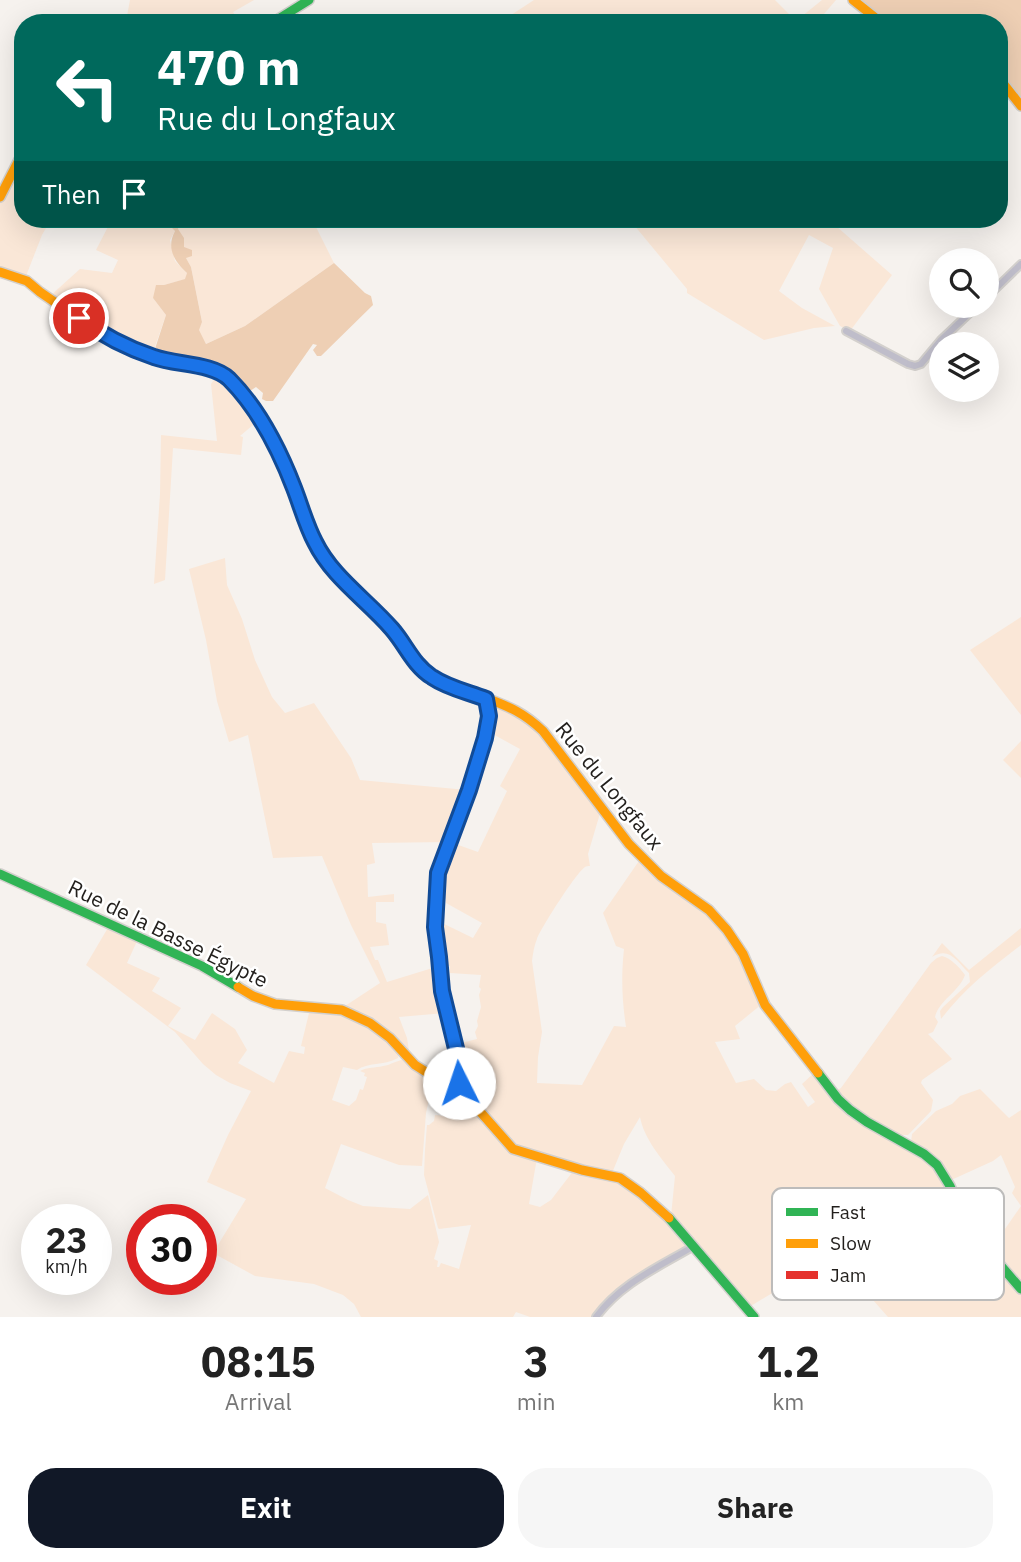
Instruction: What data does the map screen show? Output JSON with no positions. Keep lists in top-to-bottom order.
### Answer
{
  "streets": {
    "street": ["Rue du Longfaux", "Rue de la Basse Égypte"]
  },
  "legend": ["Fast", "Slow", "Jam"],
  "page": {
    "turn": ["470 m", "Rue du Longfaux"],
    "then": "Then",
    "speed": "23 km/h",
    "limit": "30",
    "eta": [
      "08:15",
      "Arrival",
      "3",
      "min",
      "1.2",
      "km"
    ],
    "buttons": ["Exit", "Share"]
  }
}
